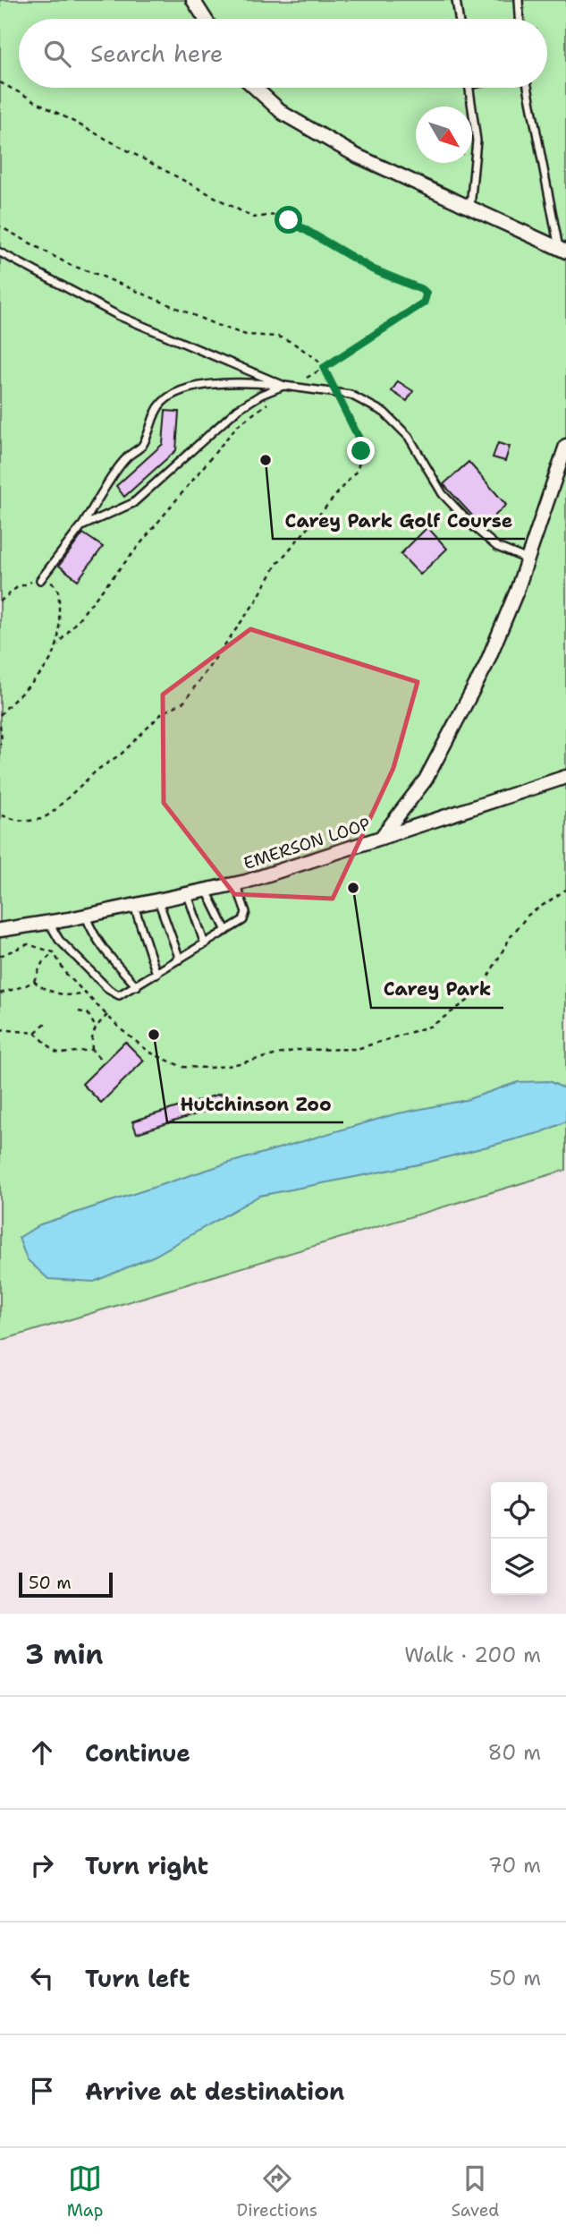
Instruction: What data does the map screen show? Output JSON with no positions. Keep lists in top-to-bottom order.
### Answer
{
  "streets": {
    "street": ["EMERSON LOOP"]
  },
  "places": ["Carey Park Golf Course", "Carey Park", "Hutchinson Zoo"],
  "scale_bar": "50 m",
  "north": "bottom right",
  "page": {
    "search": "Search here",
    "scale": "50 m",
    "heading": ["3 min", "Walk · 200 m"],
    "list": [
      ["Continue", "80 m"],
      ["Turn right", "70 m"],
      ["Turn left", "50 m"],
      "Arrive at destination"
    ],
    "nav": ["Map", "Directions", "Saved"]
  }
}
